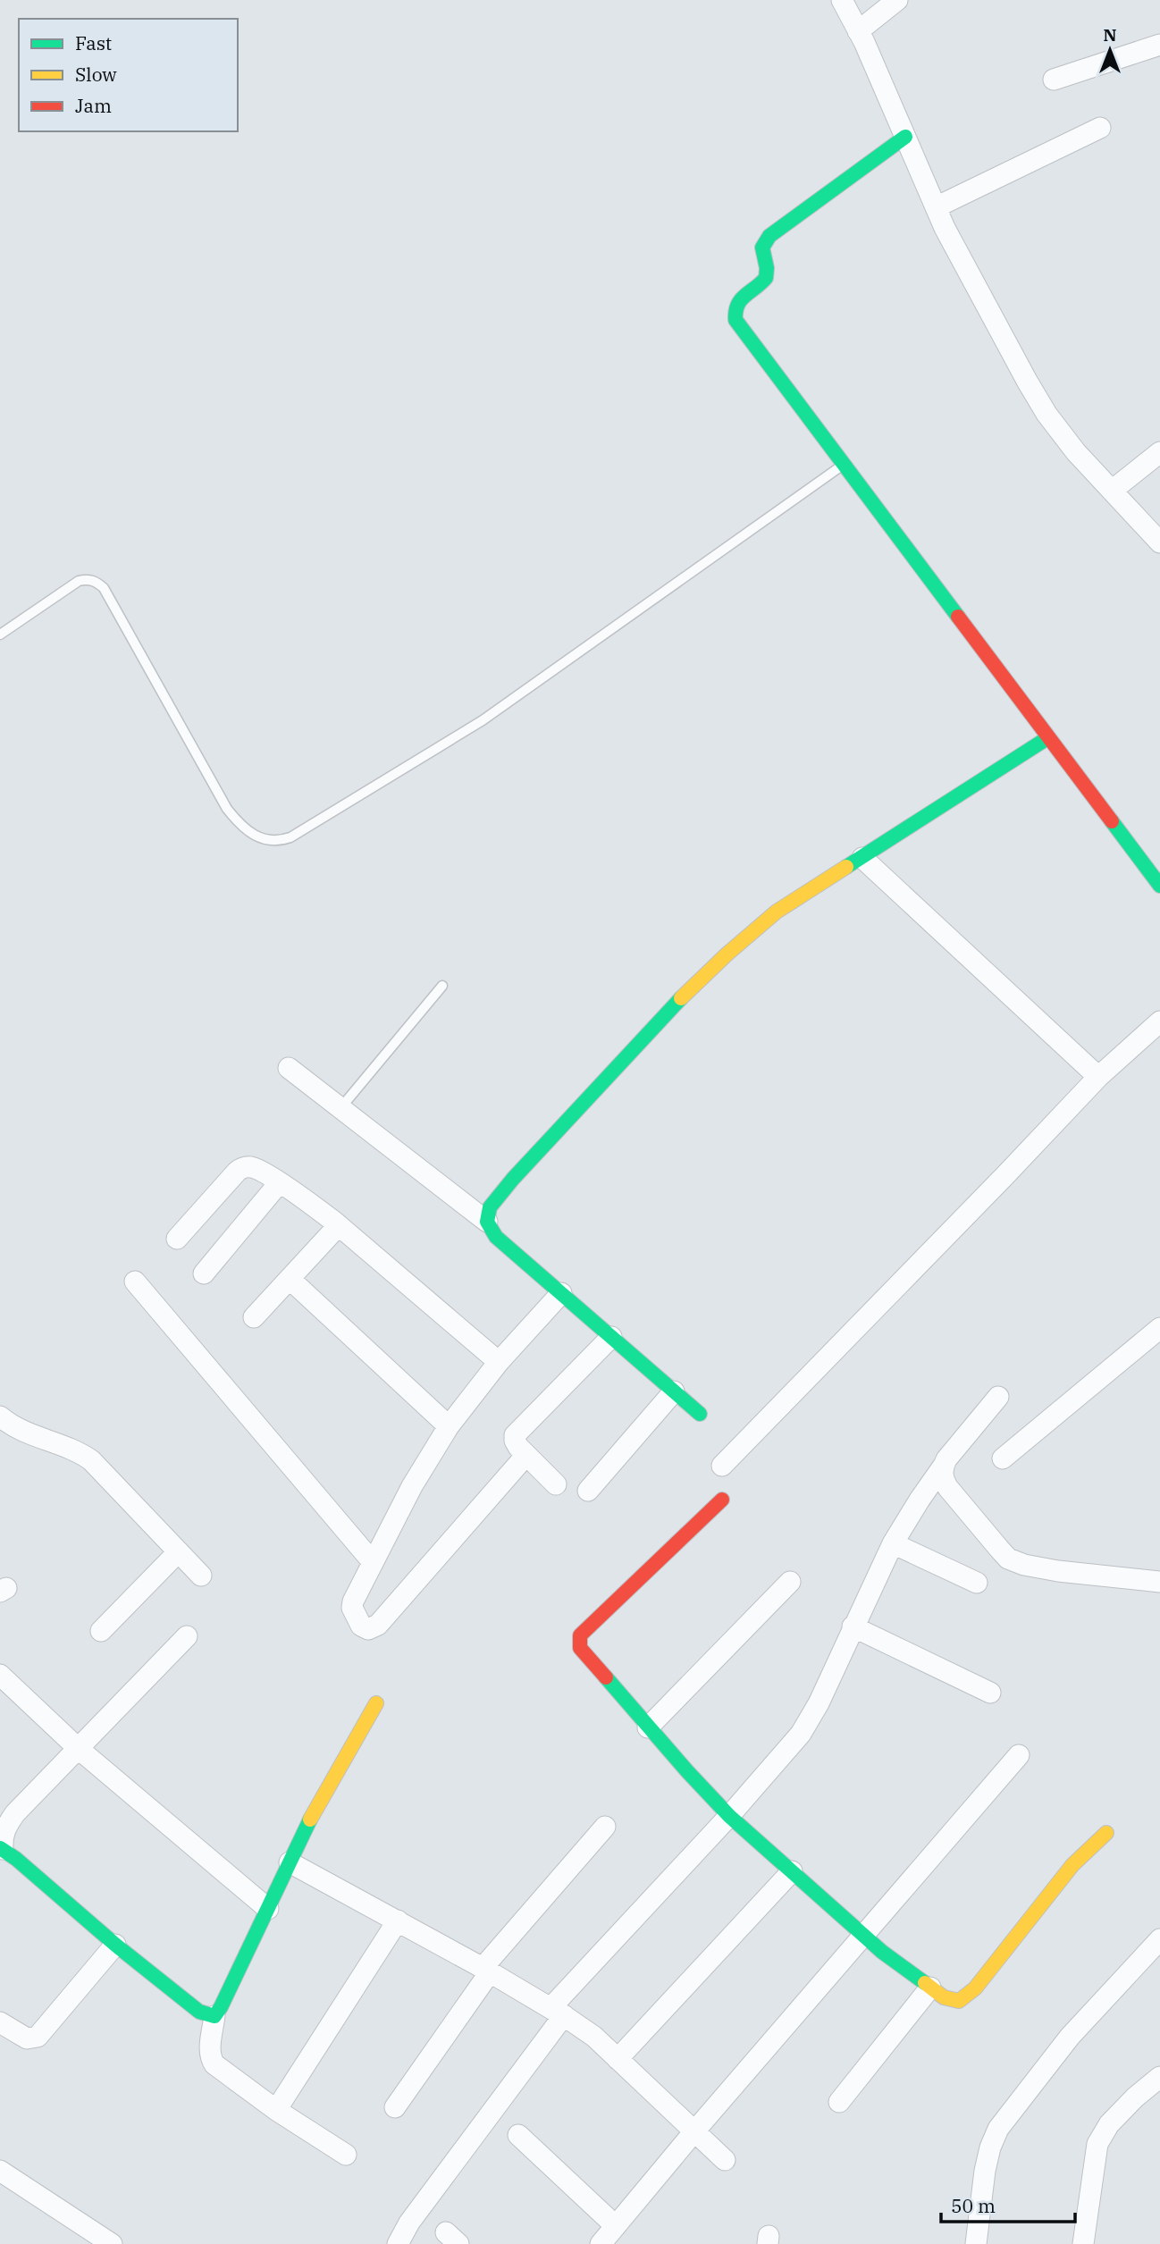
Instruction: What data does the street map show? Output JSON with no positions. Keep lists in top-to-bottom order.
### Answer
{
  "legend": ["Fast", "Slow", "Jam"],
  "scale_bar": "50 m",
  "north": "top"
}
